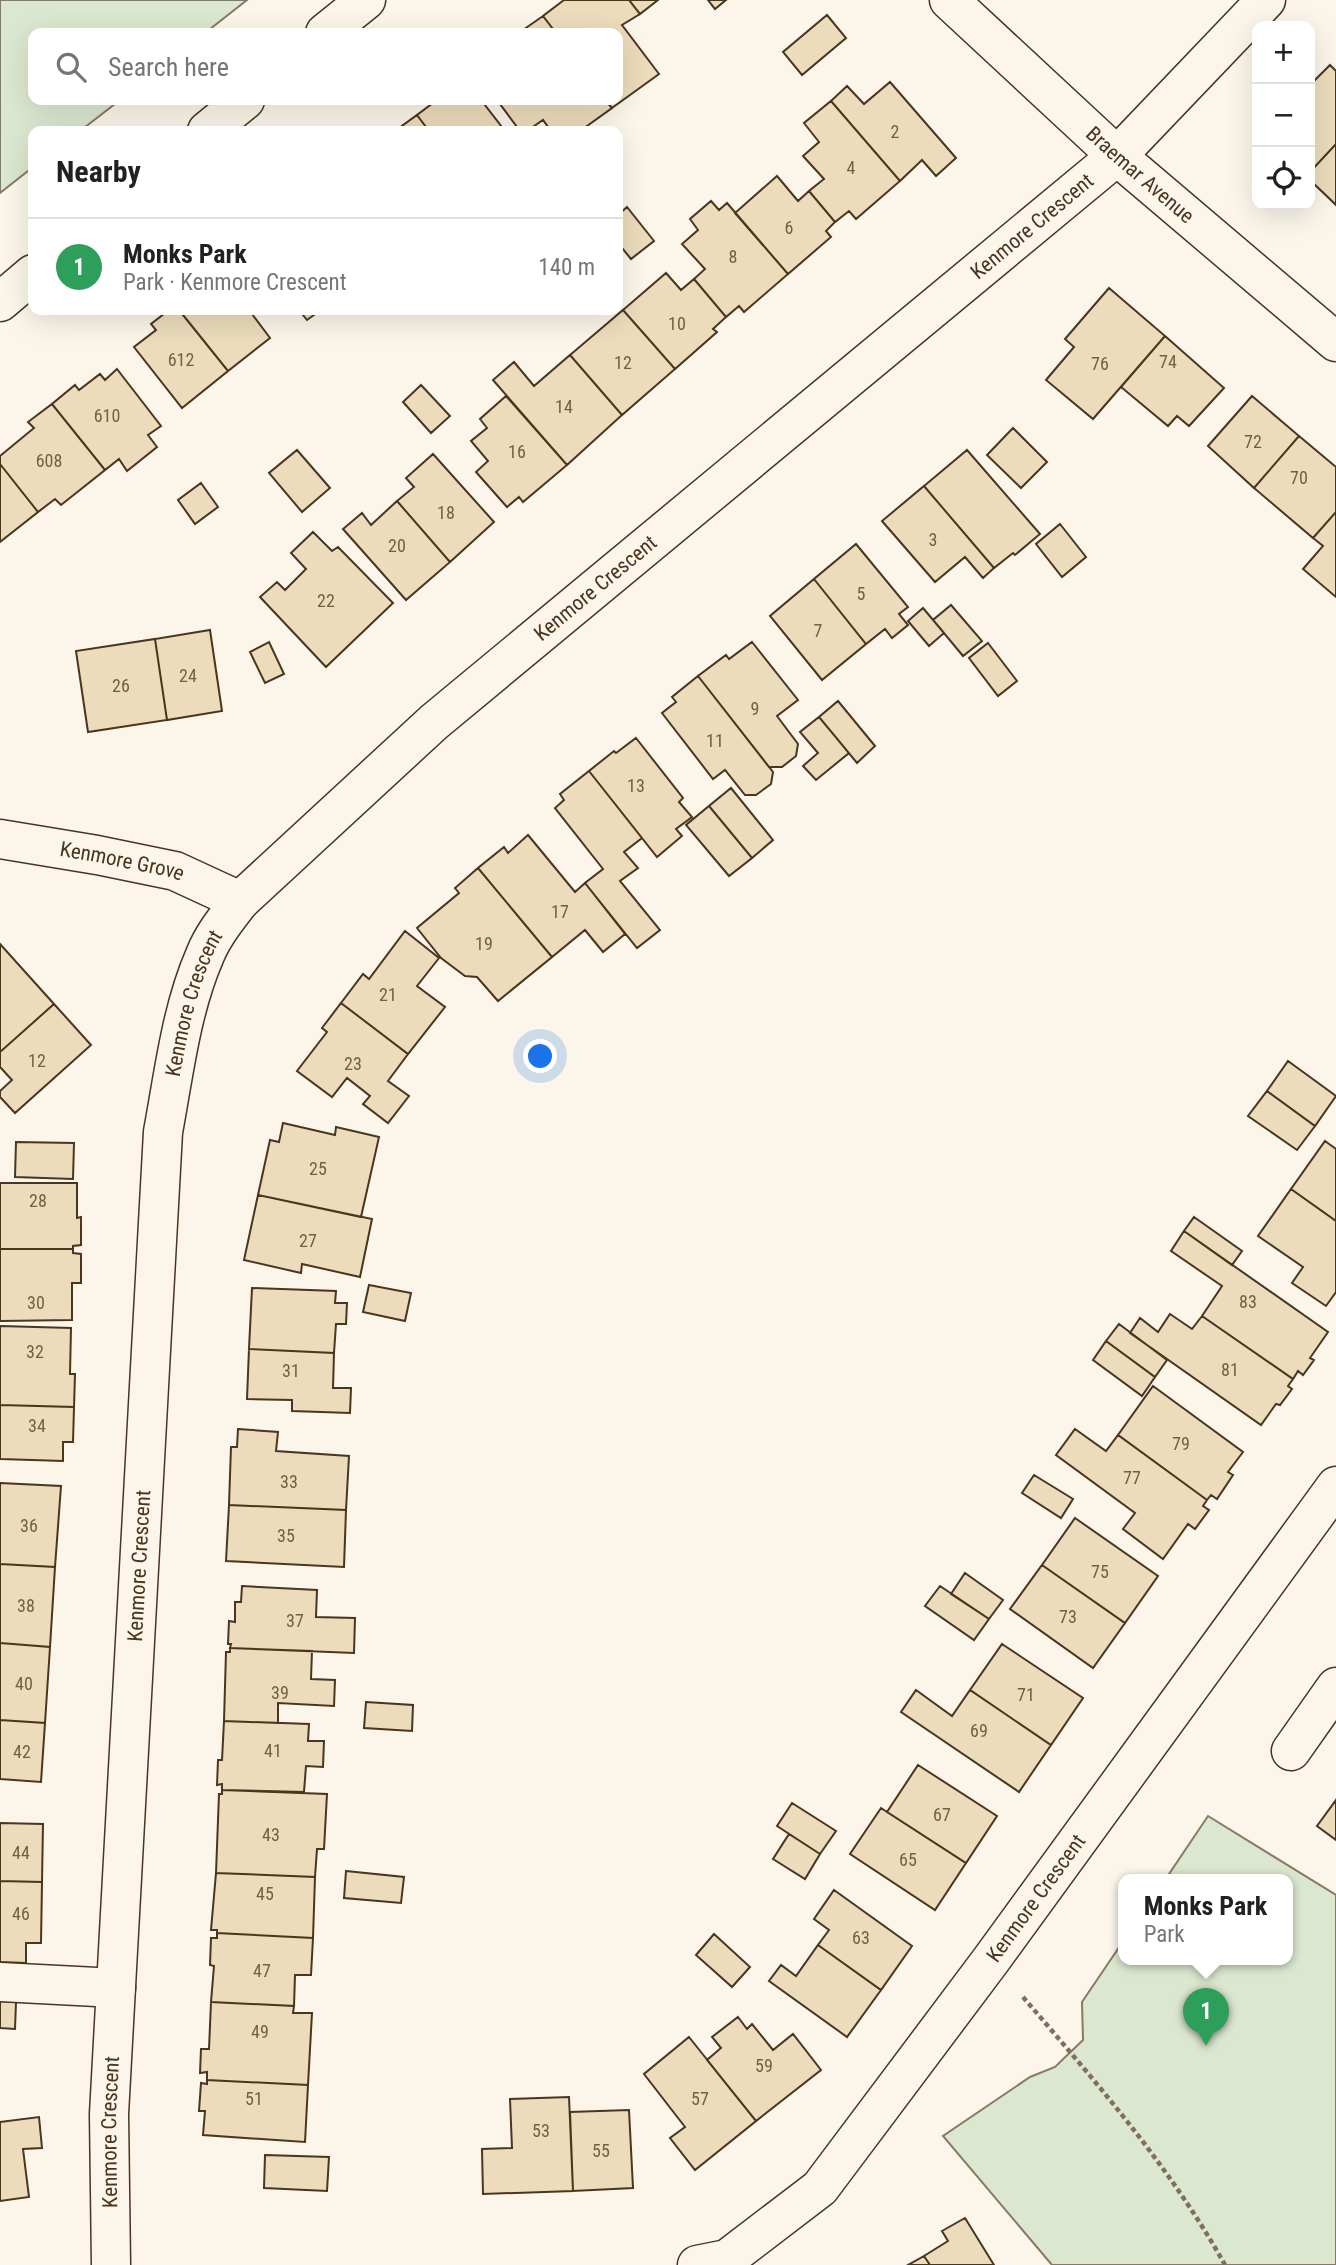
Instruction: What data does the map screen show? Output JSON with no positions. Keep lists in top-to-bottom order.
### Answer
{
  "streets": {
    "street": ["Braemar Avenue", "Kenmore Crescent", "Kenmore Grove"]
  },
  "crossings": [
    ["Braemar Avenue", "Kenmore Crescent"],
    ["Kenmore Crescent", "Kenmore Grove"]
  ],
  "house_numbers": [
    "2",
    "4",
    "6",
    "8",
    "10",
    "612",
    "74",
    "12",
    "76",
    "14",
    "610",
    "72",
    "16",
    "608",
    "70",
    "18",
    "3",
    "20",
    "5",
    "22",
    "7",
    "24",
    "26",
    "9",
    "11",
    "13",
    "17",
    "19",
    "21",
    "12",
    "23",
    "25",
    "28",
    "27",
    "83",
    "30",
    "32",
    "81",
    "31",
    "34",
    "79",
    "77",
    "33",
    "36",
    "35",
    "75",
    "38",
    "73",
    "37",
    "40",
    "39",
    "71",
    "69",
    "41",
    "42",
    "67",
    "43",
    "44",
    "65",
    "45",
    "46",
    "63",
    "47",
    "49",
    "59",
    "51",
    "57",
    "53",
    "55"
  ],
  "page": {
    "map_buttons": ["+", "−"],
    "search": "Search here",
    "heading": "Nearby",
    "list": [
      {
        "mark": "1",
        "name": "Monks Park",
        "note": "Park · Kenmore Crescent",
        "value": "140 m"
      }
    ],
    "popup": ["Monks Park", "Park"],
    "pins": "1"
  }
}
